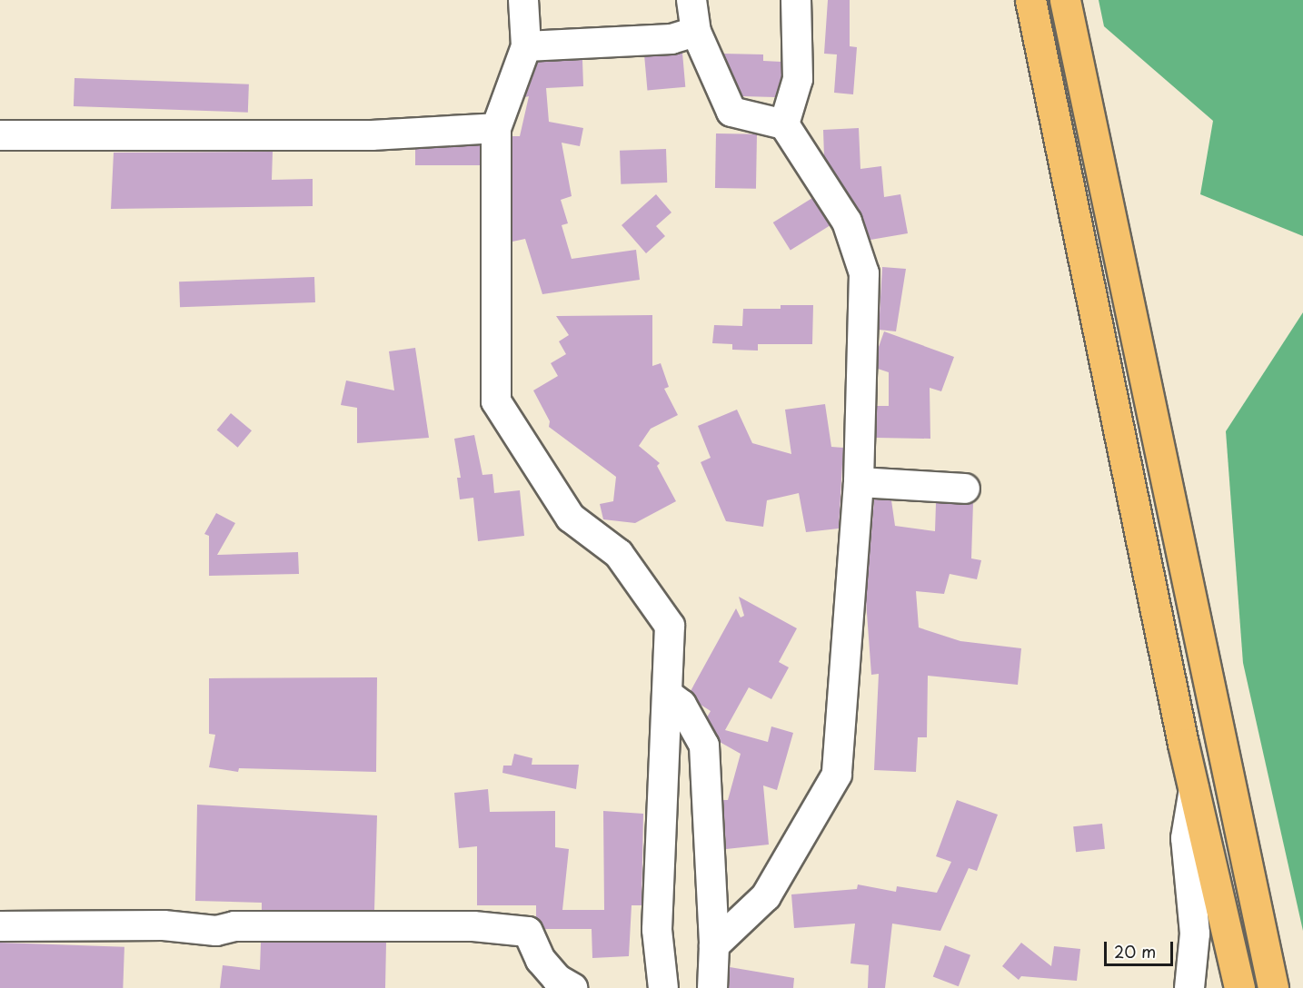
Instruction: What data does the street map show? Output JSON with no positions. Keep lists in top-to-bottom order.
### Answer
{
  "scale_bar": "20 m"
}
